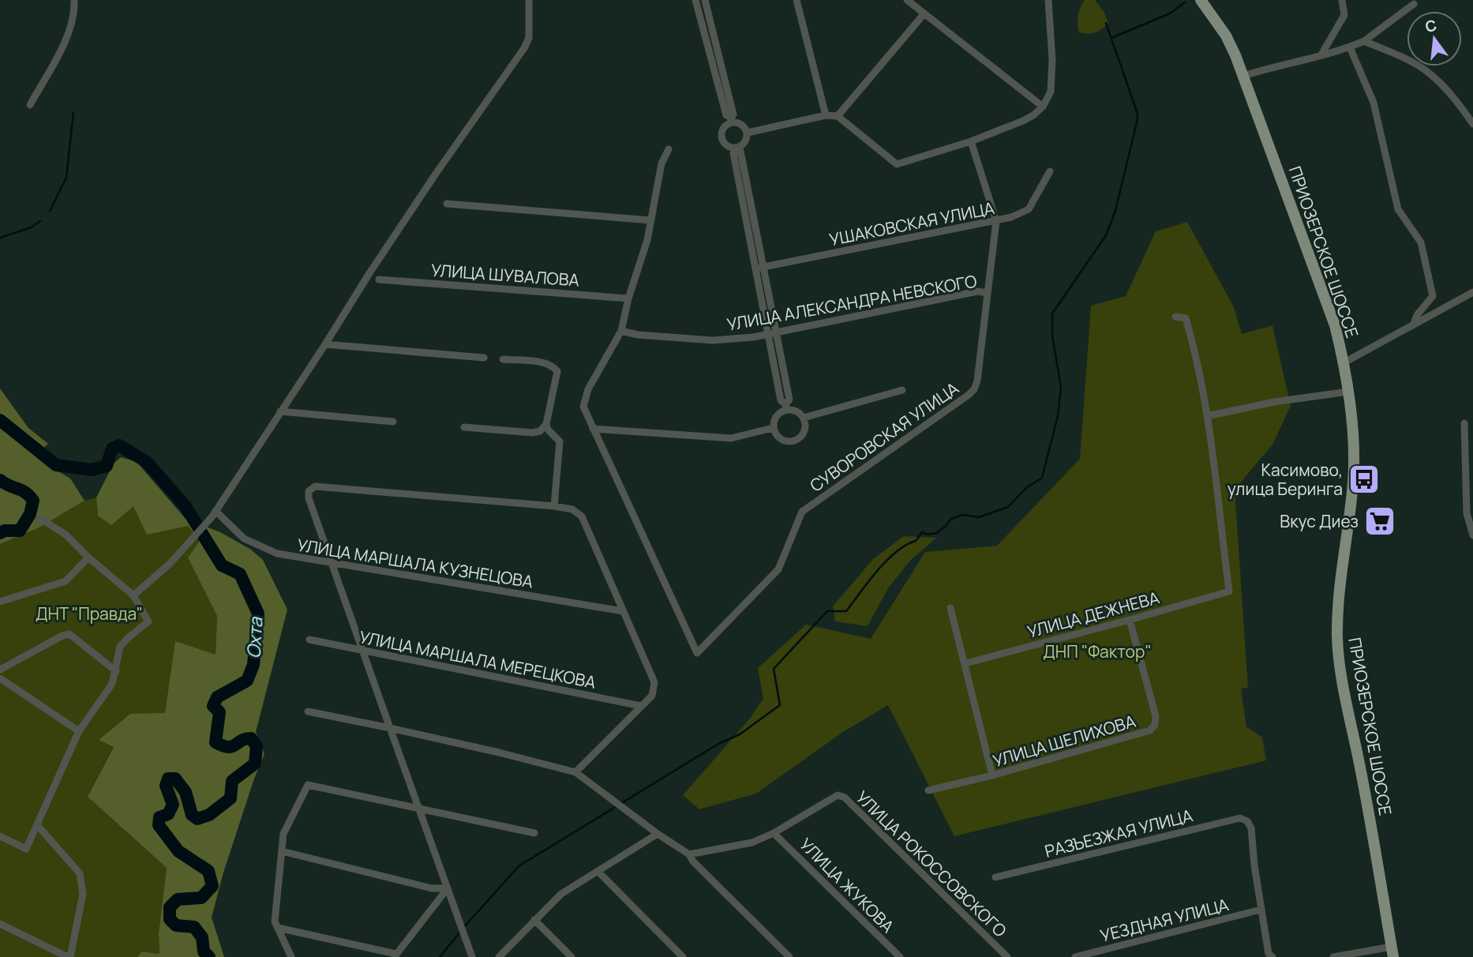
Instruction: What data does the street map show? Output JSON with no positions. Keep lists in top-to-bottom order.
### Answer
{
  "streets": {
    "main road": ["ПРИОЗЕРСКОЕ ШОССЕ"],
    "street": [
      "УШАКОВСКАЯ УЛИЦА",
      "УЛИЦА ШУВАЛОВА",
      "УЛИЦА АЛЕКСАНДРА НЕВСКОГО",
      "СУВОРОВСКАЯ УЛИЦА",
      "УЛИЦА МАРШАЛА КУЗНЕЦОВА",
      "УЛИЦА ДЕЖНЕВА",
      "УЛИЦА МАРШАЛА МЕРЕЦКОВА",
      "УЛИЦА ШЕЛИХОВА",
      "РАЗЪЕЗЖАЯ УЛИЦА",
      "УЛИЦА РОКОССОВСКОГО",
      "УЛИЦА ЖУКОВА",
      "УЕЗДНАЯ УЛИЦА"
    ]
  },
  "crossings": [
    ["УШАКОВСКАЯ УЛИЦА", "СУВОРОВСКАЯ УЛИЦА"],
    ["УЛИЦА АЛЕКСАНДРА НЕВСКОГО", "СУВОРОВСКАЯ УЛИЦА"],
    ["УЛИЦА ДЕЖНЕВА", "УЛИЦА ШЕЛИХОВА"],
    ["РАЗЪЕЗЖАЯ УЛИЦА", "УЕЗДНАЯ УЛИЦА"],
    ["УЛИЦА РОКОССОВСКОГО", "УЛИЦА ЖУКОВА"]
  ],
  "water": ["Охта"],
  "parks": ["ДНТ \"Правда\"", "ДНП \"Фактор\""],
  "places": {
    "bus stop": ["Касимово, улица Беринга"],
    "supermarket": ["Вкус Диез"]
  },
  "north": "top"
}
